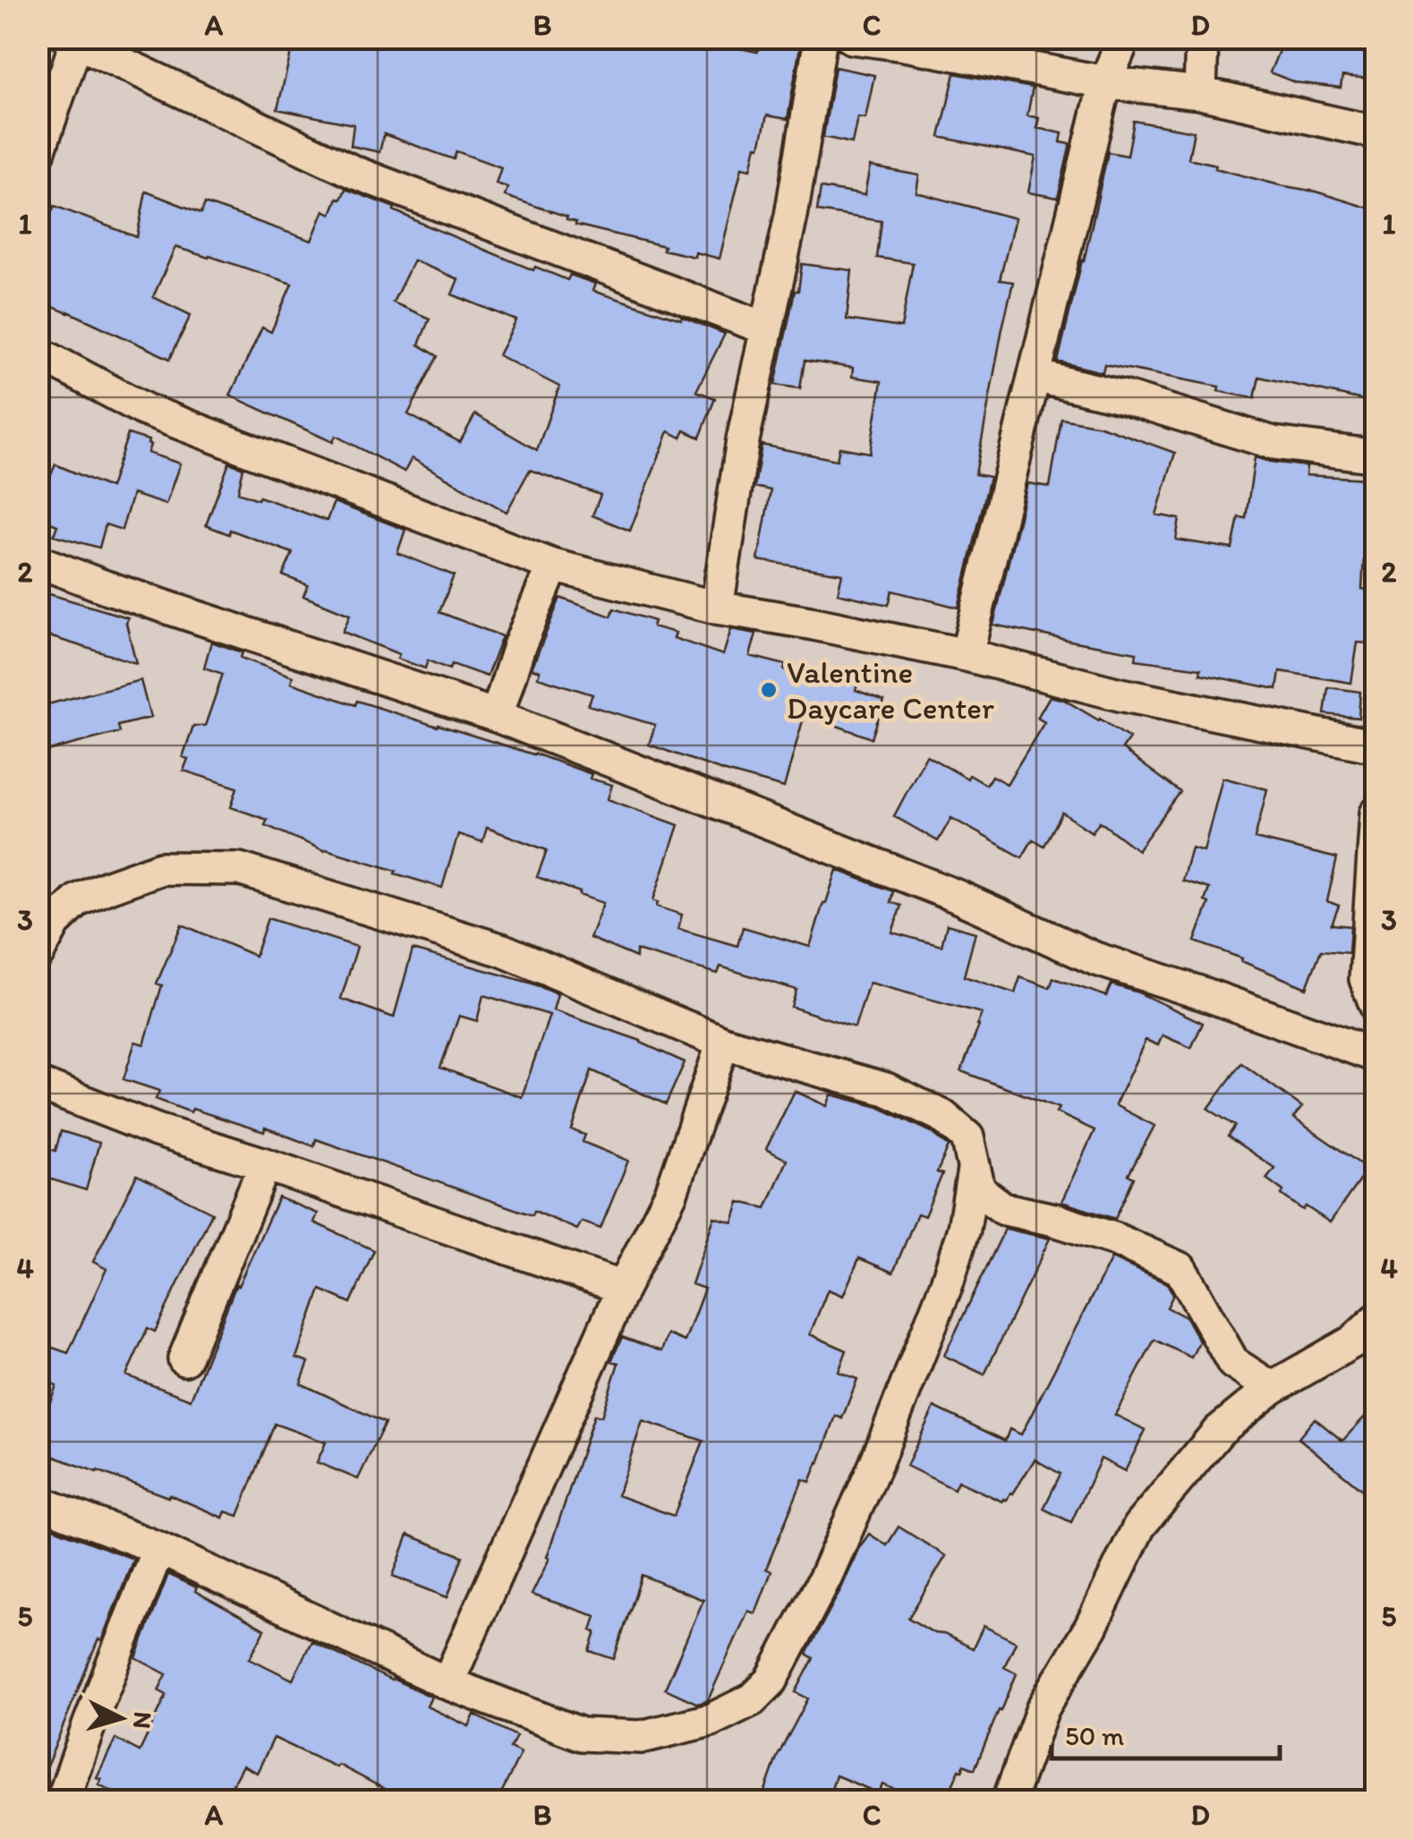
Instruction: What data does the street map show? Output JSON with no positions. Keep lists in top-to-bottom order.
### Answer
{
  "places": ["Valentine Daycare Center"],
  "scale_bar": "50 m",
  "north": "right",
  "grid": {
    "columns": [
      "A",
      "B",
      "C",
      "D"
    ],
    "rows": [
      "1",
      "2",
      "3",
      "4",
      "5"
    ]
  }
}
